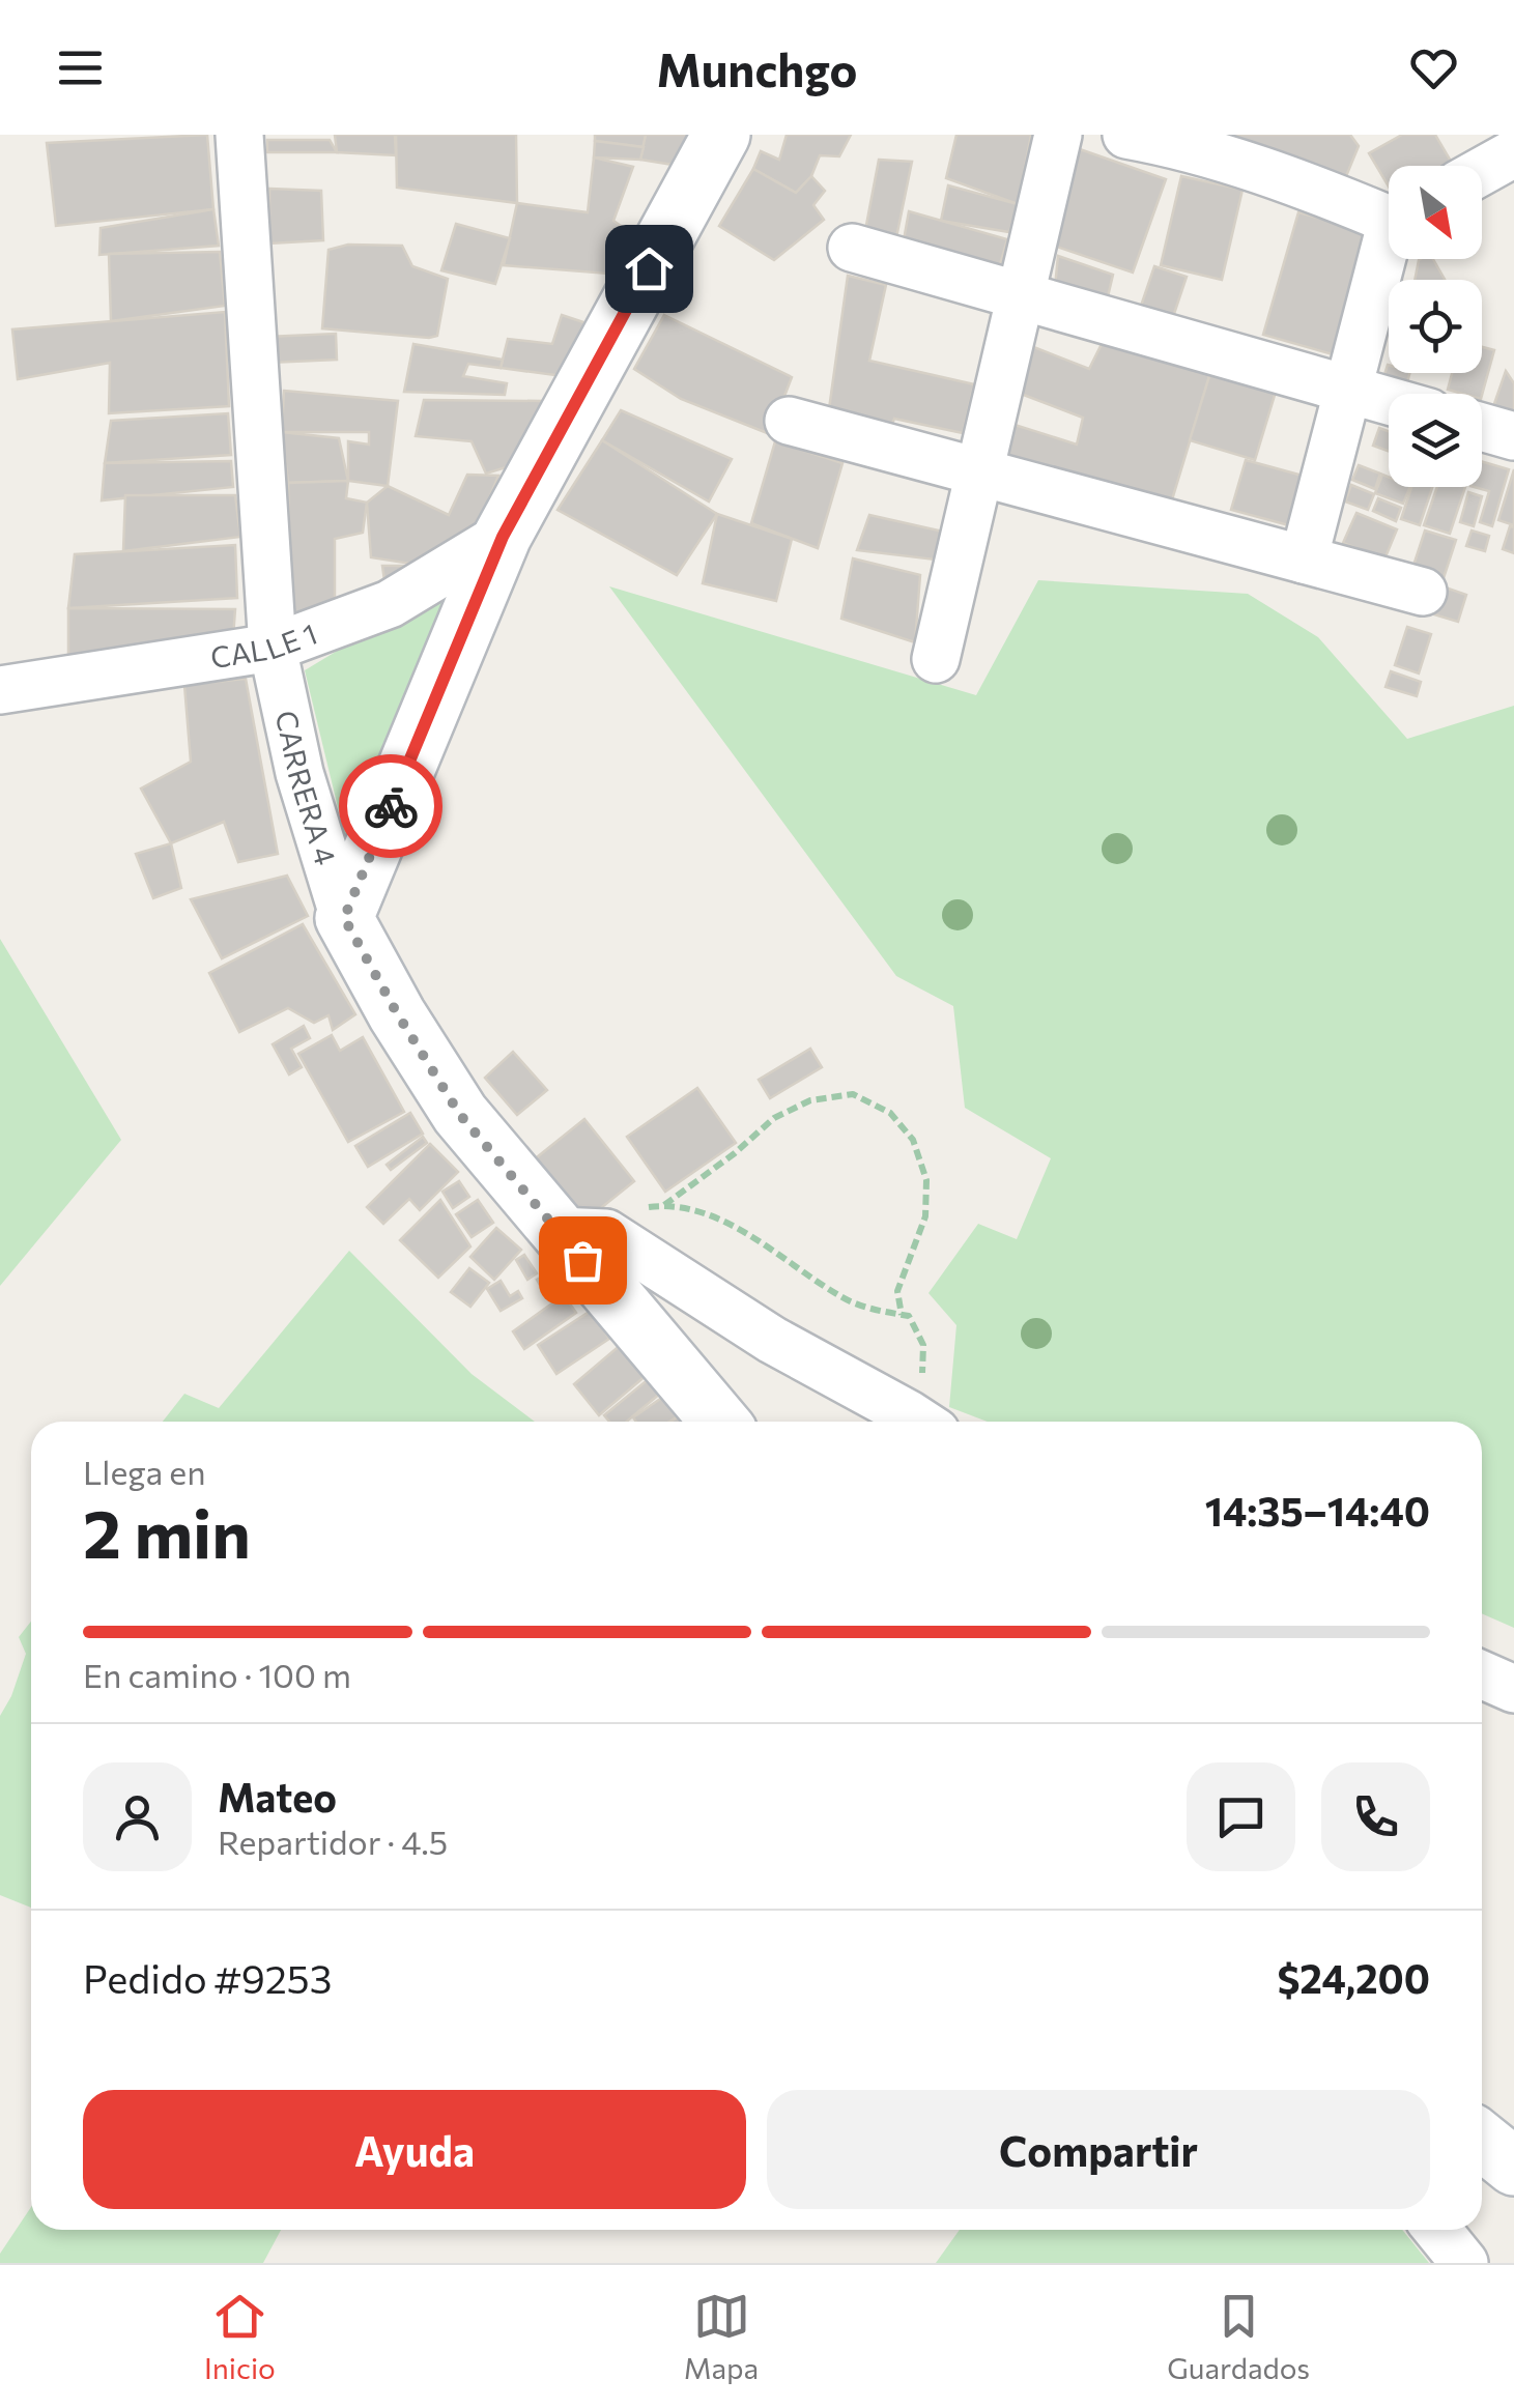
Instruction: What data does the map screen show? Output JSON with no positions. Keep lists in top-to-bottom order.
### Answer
{
  "streets": {
    "main road": ["CARRERA 4"],
    "street": ["CALLE 1"]
  },
  "crossings": [
    ["CALLE 1", "CARRERA 4"]
  ],
  "north": "bottom right",
  "page": {
    "header": "Munchgo",
    "heading": ["2 min", "Llega en", "14:35–14:40"],
    "panel": [
      "Mateo",
      "Repartidor · 4.5",
      "Pedido #9253",
      "$24,200"
    ],
    "bar": "En camino · 100 m",
    "buttons": ["Ayuda", "Compartir"],
    "tabs": ["Inicio", "Mapa", "Guardados"]
  }
}
